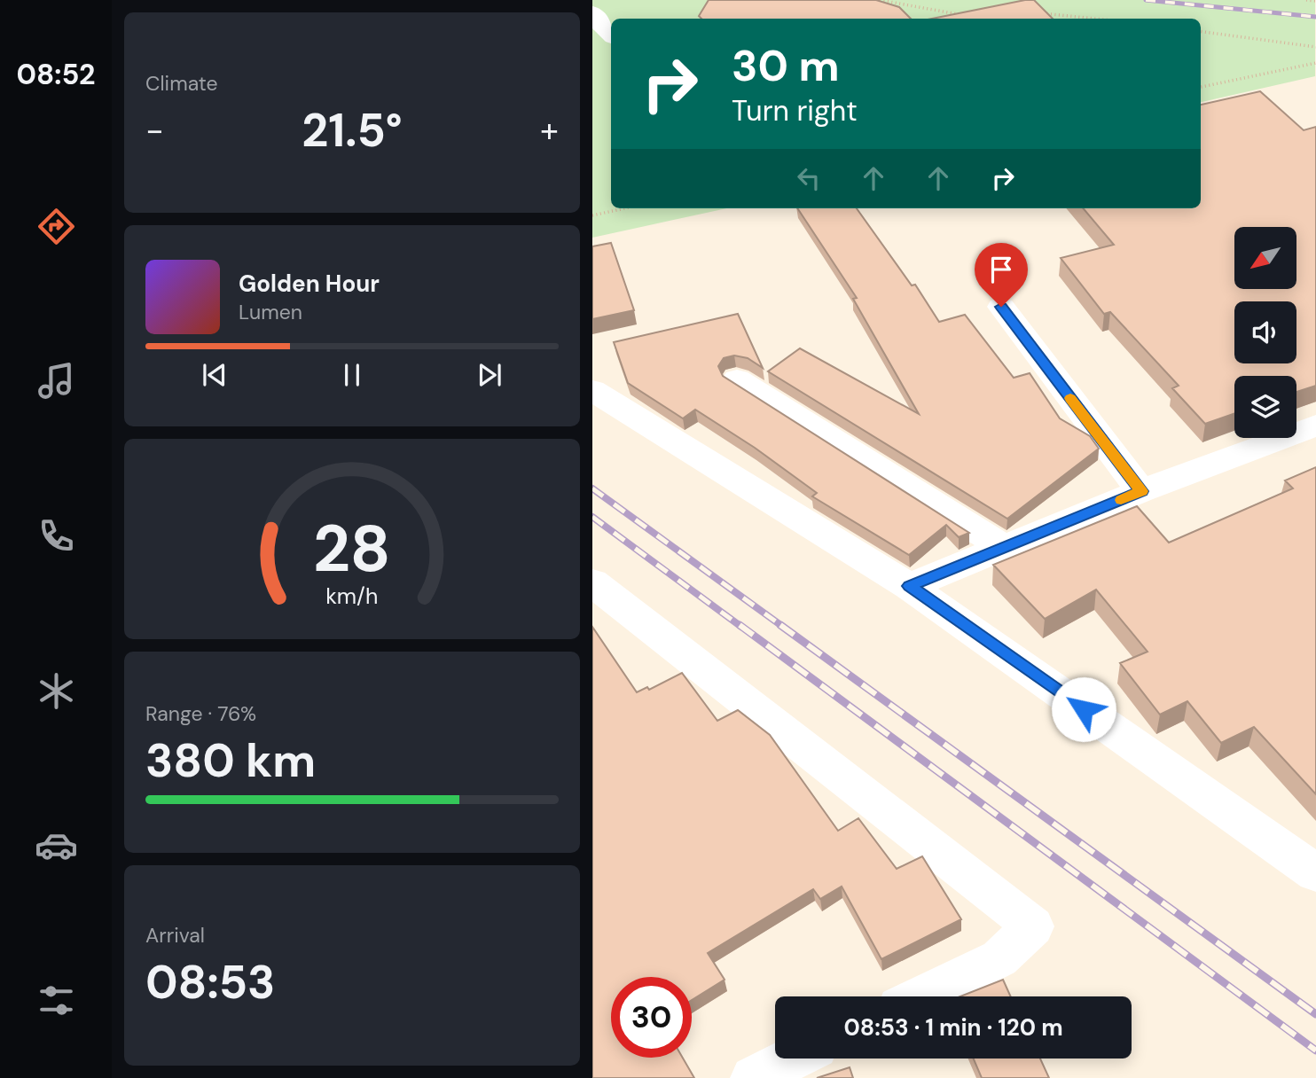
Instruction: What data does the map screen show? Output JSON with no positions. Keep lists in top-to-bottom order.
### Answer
{
  "north": "bottom left",
  "page": {
    "tabs": "08:52",
    "tile": [
      "Climate",
      ["Range · 76%", "380 km"],
      ["Arrival", "08:53"]
    ],
    "turn": ["30 m", "Turn right"],
    "heat": ["−", "21.5°", "+"],
    "song": ["Golden Hour", "Lumen"],
    "limit": "30",
    "trip": "08:53 · 1 min · 120 m",
    "gauge": ["28", "km/h"]
  }
}
